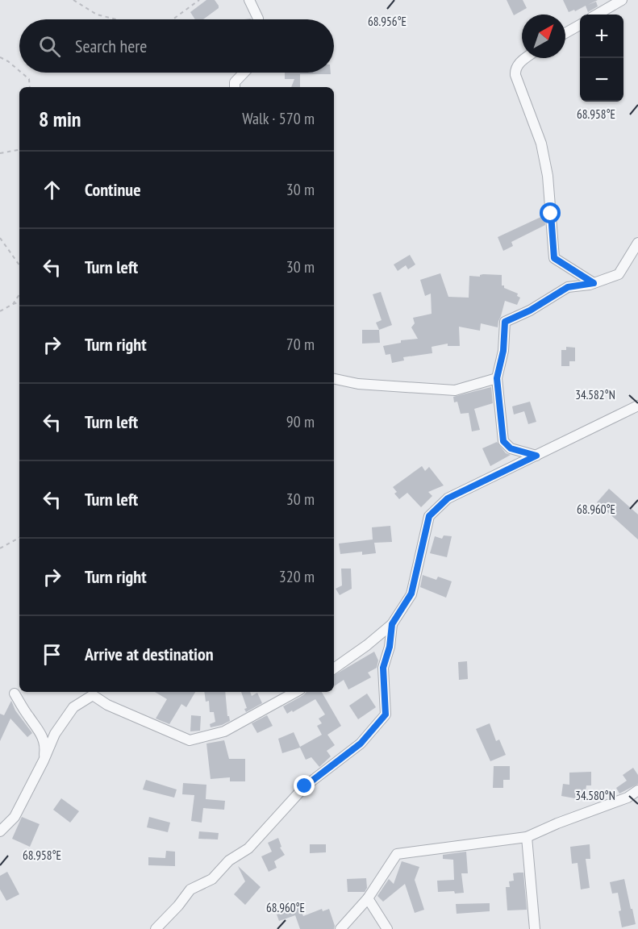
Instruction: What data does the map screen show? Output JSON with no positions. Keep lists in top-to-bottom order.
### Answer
{
  "north": "top right",
  "page": {
    "map_buttons": ["+", "−"],
    "search": "Search here",
    "heading": ["8 min", "Walk · 570 m"],
    "list": [
      ["Continue", "30 m"],
      ["Turn left", "30 m"],
      ["Turn right", "70 m"],
      ["Turn left", "90 m"],
      ["Turn left", "30 m"],
      ["Turn right", "320 m"],
      "Arrive at destination"
    ]
  },
  "coordinates": [
    "68.956°E",
    "68.958°E",
    "34.582°N",
    "68.960°E",
    "34.580°N"
  ]
}
